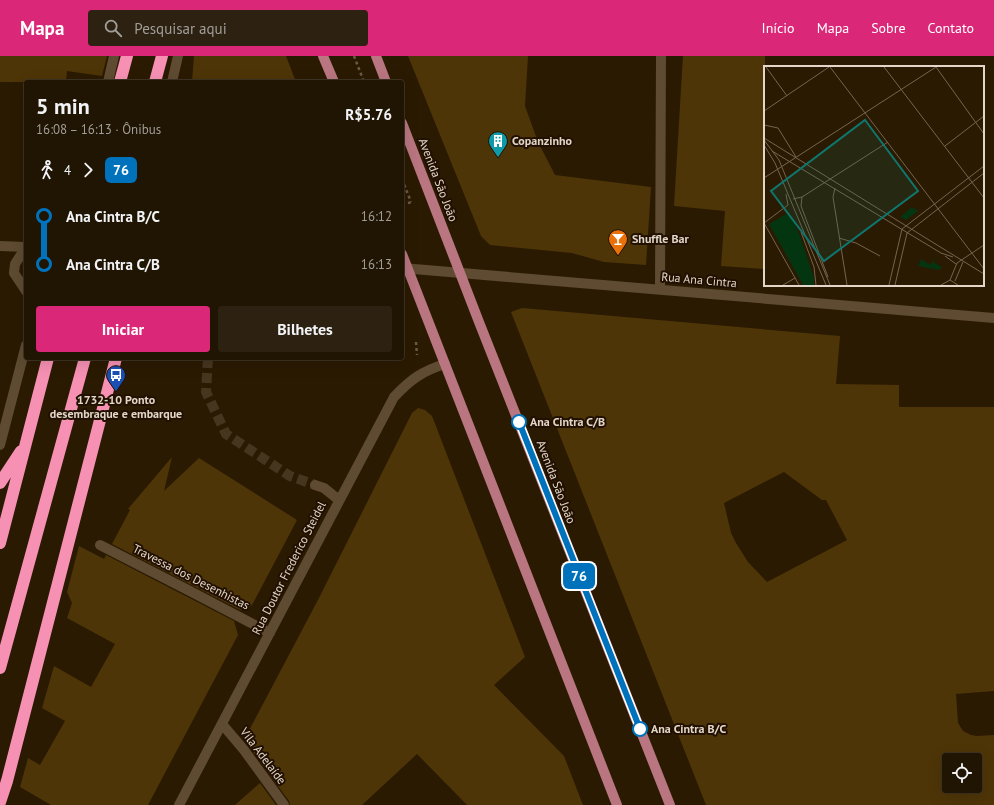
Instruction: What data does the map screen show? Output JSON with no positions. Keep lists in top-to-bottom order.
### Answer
{
  "streets": {
    "main road": ["Avenida São João"],
    "street": [
      "Rua Ana Cintra",
      "Rua Doutor Frederico Steidel",
      "Travessa dos Desenhistas",
      "Vila Adelaíde"
    ]
  },
  "crossings": [
    ["Avenida São João", "Rua Ana Cintra"],
    ["Rua Doutor Frederico Steidel", "Travessa dos Desenhistas"],
    ["Rua Doutor Frederico Steidel", "Vila Adelaíde"]
  ],
  "places": {
    "building": ["Copanzinho"],
    "bar": ["Shuffle Bar"],
    "bus stop": ["1732-10 Ponto desembraque e embarque"],
    "other": ["Ana Cintra C/B", "Ana Cintra B/C"]
  },
  "lines": ["bus line 76"],
  "page": {
    "header": "Mapa",
    "search": "Pesquisar aqui",
    "nav": [
      "Início",
      "Mapa",
      "Sobre",
      "Contato"
    ],
    "on_map": "76",
    "heading": ["5 min", "16:08 – 16:13 · Ônibus", "R$5.76"],
    "legs": ["4", "76"],
    "list": [
      {
        "name": "Ana Cintra B/C",
        "value": "16:12"
      },
      {
        "name": "Ana Cintra C/B",
        "value": "16:13"
      }
    ],
    "buttons": ["Iniciar", "Bilhetes"]
  }
}
